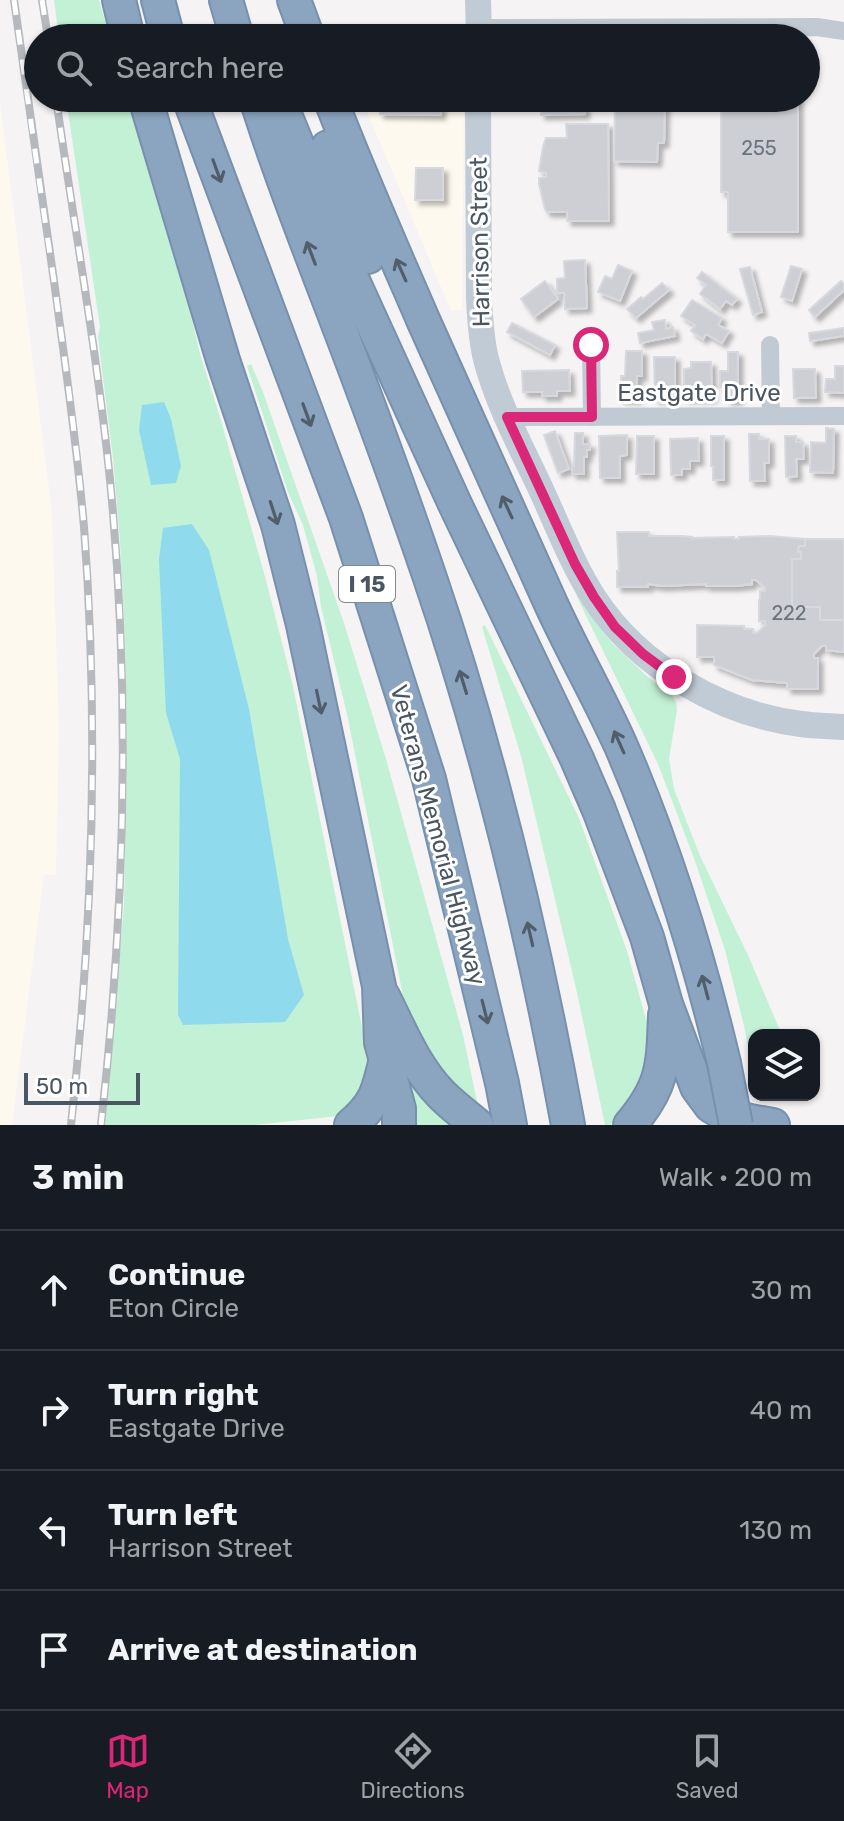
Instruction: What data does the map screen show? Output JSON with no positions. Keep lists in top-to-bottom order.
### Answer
{
  "streets": {
    "highway": ["I 15", "Veterans Memorial Highway"],
    "street": ["Harrison Street", "Eastgate Drive"]
  },
  "crossings": [
    ["Harrison Street", "Eastgate Drive"]
  ],
  "house_numbers": ["255", "222"],
  "scale_bar": "50 m",
  "page": {
    "search": "Search here",
    "scale": "50 m",
    "heading": ["3 min", "Walk · 200 m"],
    "list": [
      ["Continue", "Eton Circle", "30 m"],
      ["Turn right", "Eastgate Drive", "40 m"],
      ["Turn left", "Harrison Street", "130 m"],
      "Arrive at destination"
    ],
    "nav": ["Map", "Directions", "Saved"]
  }
}
